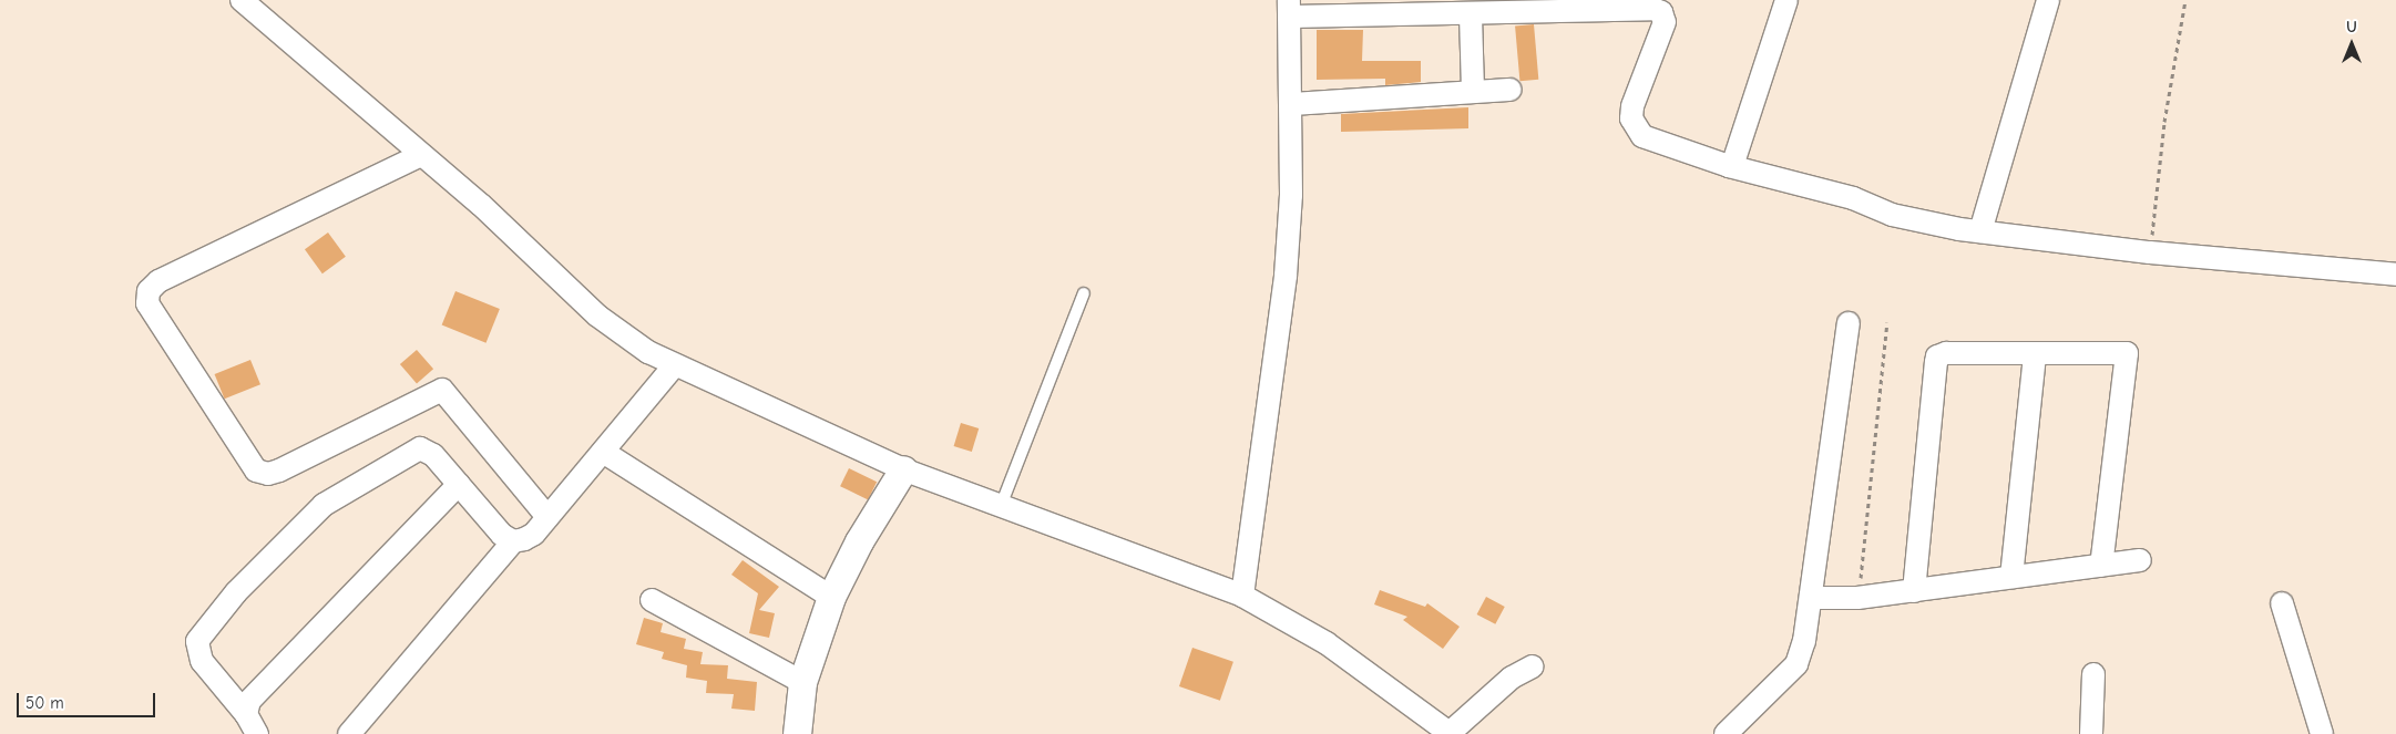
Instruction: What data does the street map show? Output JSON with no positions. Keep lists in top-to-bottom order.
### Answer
{
  "scale_bar": "50 m",
  "north": "top"
}
